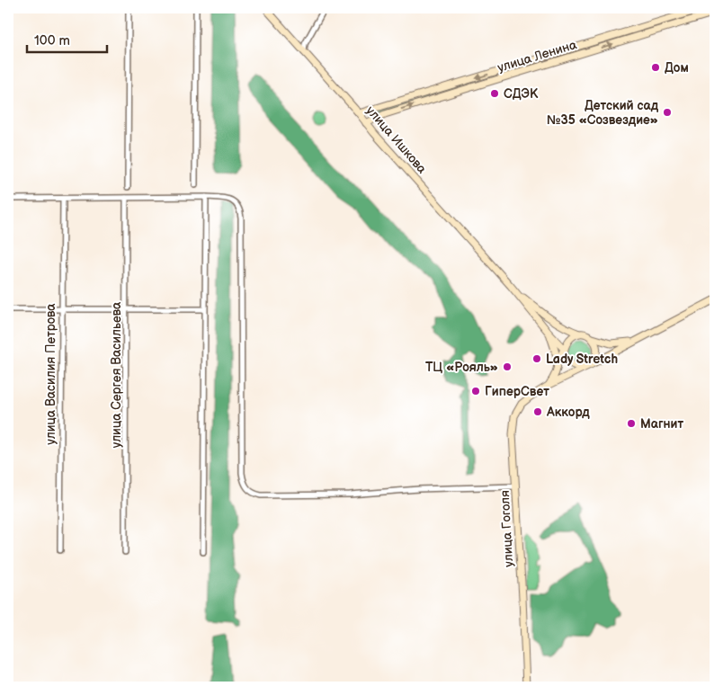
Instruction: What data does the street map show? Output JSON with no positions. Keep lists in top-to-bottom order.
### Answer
{
  "streets": {
    "street": [
      "улица Ленина",
      "улица Ишкова",
      "улица Василия Петрова",
      "улица Сергея Васильева",
      "улица Гоголя"
    ]
  },
  "crossings": [
    ["улица Ленина", "улица Ишкова"],
    ["улица Ишкова", "улица Гоголя"]
  ],
  "places": [
    "Дом",
    "СДЭК",
    "Детский сад №35 «Созвездие»",
    "Lady Stretch",
    "ТЦ «Рояль»",
    "ГиперСвет",
    "Аккорд",
    "Магнит"
  ],
  "scale_bar": "100 m"
}
